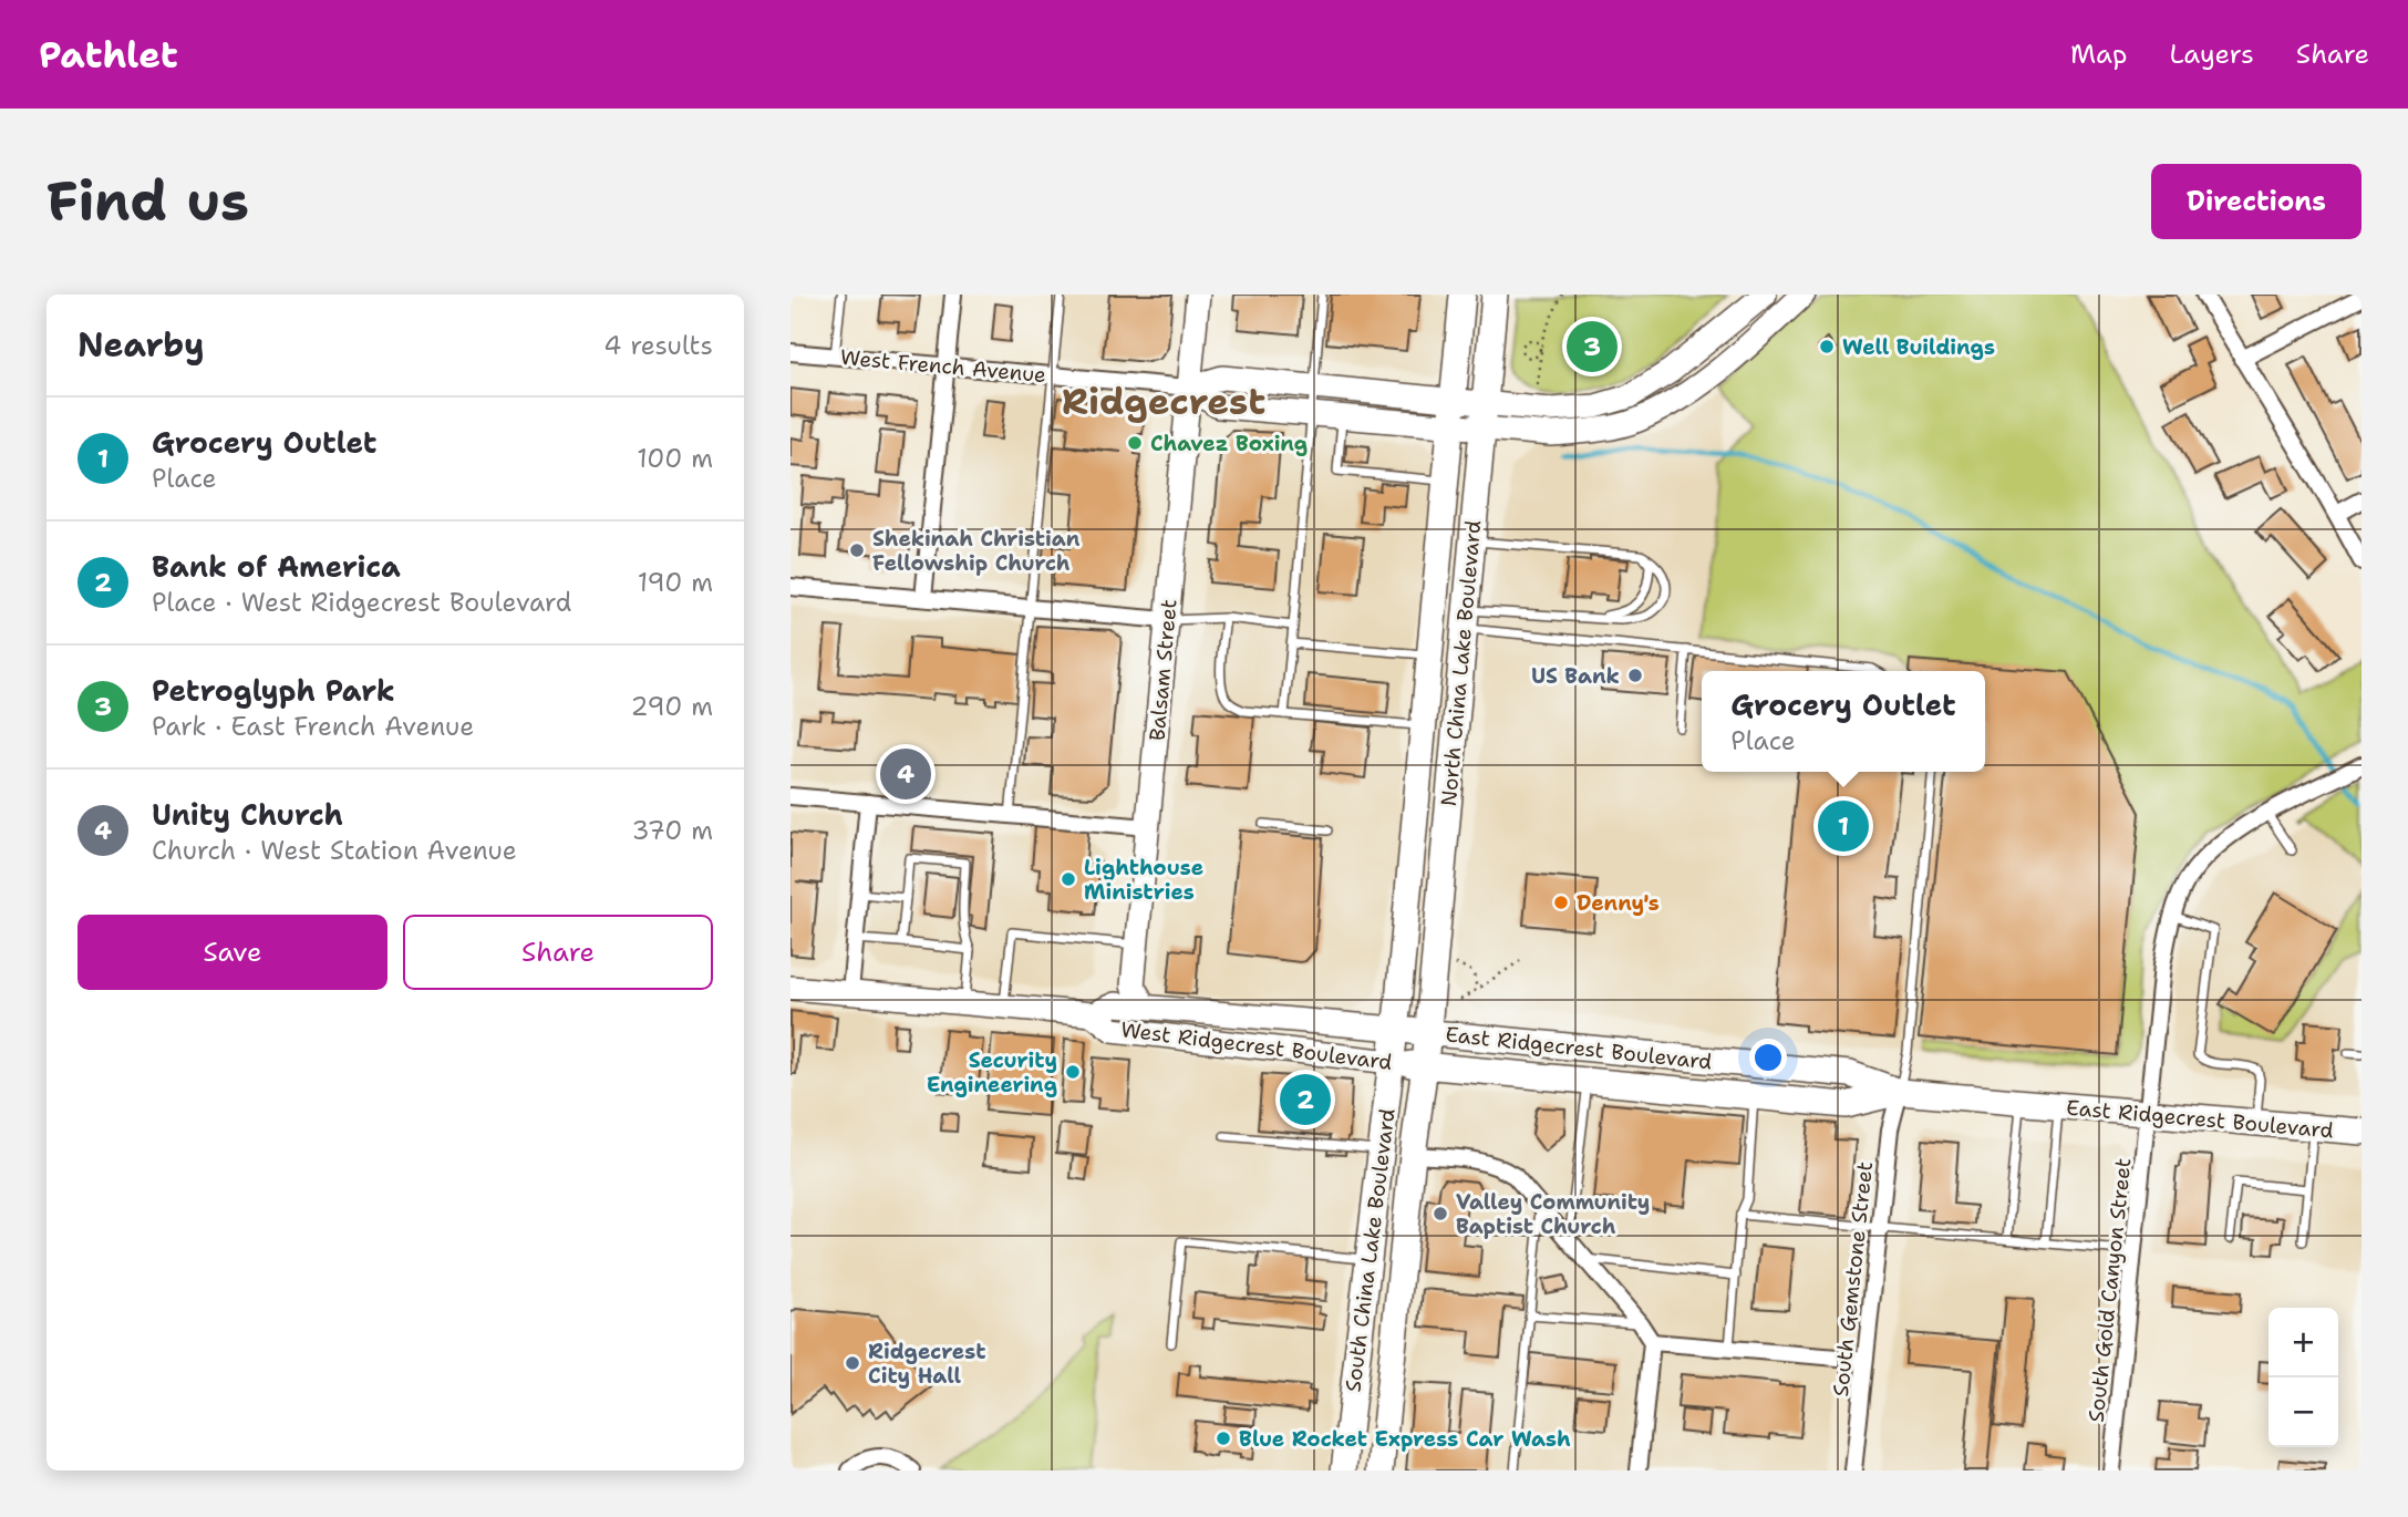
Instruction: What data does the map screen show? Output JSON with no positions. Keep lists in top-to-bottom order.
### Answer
{
  "streets": {
    "main road": [
      "North China Lake Boulevard",
      "West Ridgecrest Boulevard",
      "East Ridgecrest Boulevard",
      "South China Lake Boulevard"
    ],
    "street": [
      "West French Avenue",
      "Balsam Street",
      "South Gemstone Street",
      "South Gold Canyon Street"
    ]
  },
  "crossings": [
    ["West French Avenue", "North China Lake Boulevard"],
    ["West French Avenue", "Balsam Street"],
    ["North China Lake Boulevard", "West Ridgecrest Boulevard"],
    ["North China Lake Boulevard", "East Ridgecrest Boulevard"],
    ["North China Lake Boulevard", "South China Lake Boulevard"],
    ["Balsam Street", "West Ridgecrest Boulevard"],
    ["West Ridgecrest Boulevard", "East Ridgecrest Boulevard"],
    ["West Ridgecrest Boulevard", "South China Lake Boulevard"],
    ["East Ridgecrest Boulevard", "South China Lake Boulevard"],
    ["East Ridgecrest Boulevard", "South Gemstone Street"],
    ["East Ridgecrest Boulevard", "South Gold Canyon Street"]
  ],
  "districts": ["Ridgecrest"],
  "places": [
    "Well Buildings",
    "Chavez Boxing",
    "Shekinah Christian Fellowship Church",
    "US Bank",
    "Lighthouse Ministries",
    "Denny's",
    "Security Engineering",
    "Valley Community Baptist Church",
    "Ridgecrest City Hall",
    "Blue Rocket Express Car Wash"
  ],
  "page": {
    "header": "Pathlet",
    "nav": ["Map", "Layers", "Share"],
    "buttons": [
      "Directions",
      ["Save", "Share"]
    ],
    "title": "Find us",
    "heading": ["Nearby", "4 results"],
    "pins": [
      "3",
      "4",
      "1",
      "2"
    ],
    "list": [
      {
        "mark": "1",
        "name": "Grocery Outlet",
        "note": "Place",
        "value": "100 m"
      },
      {
        "mark": "2",
        "name": "Bank of America",
        "note": "Place · West Ridgecrest Boulevard",
        "value": "190 m"
      },
      {
        "mark": "3",
        "name": "Petroglyph Park",
        "note": "Park · East French Avenue",
        "value": "290 m"
      },
      {
        "mark": "4",
        "name": "Unity Church",
        "note": "Church · West Station Avenue",
        "value": "370 m"
      }
    ],
    "popup": ["Grocery Outlet", "Place"],
    "map_buttons": ["+", "−"]
  }
}
